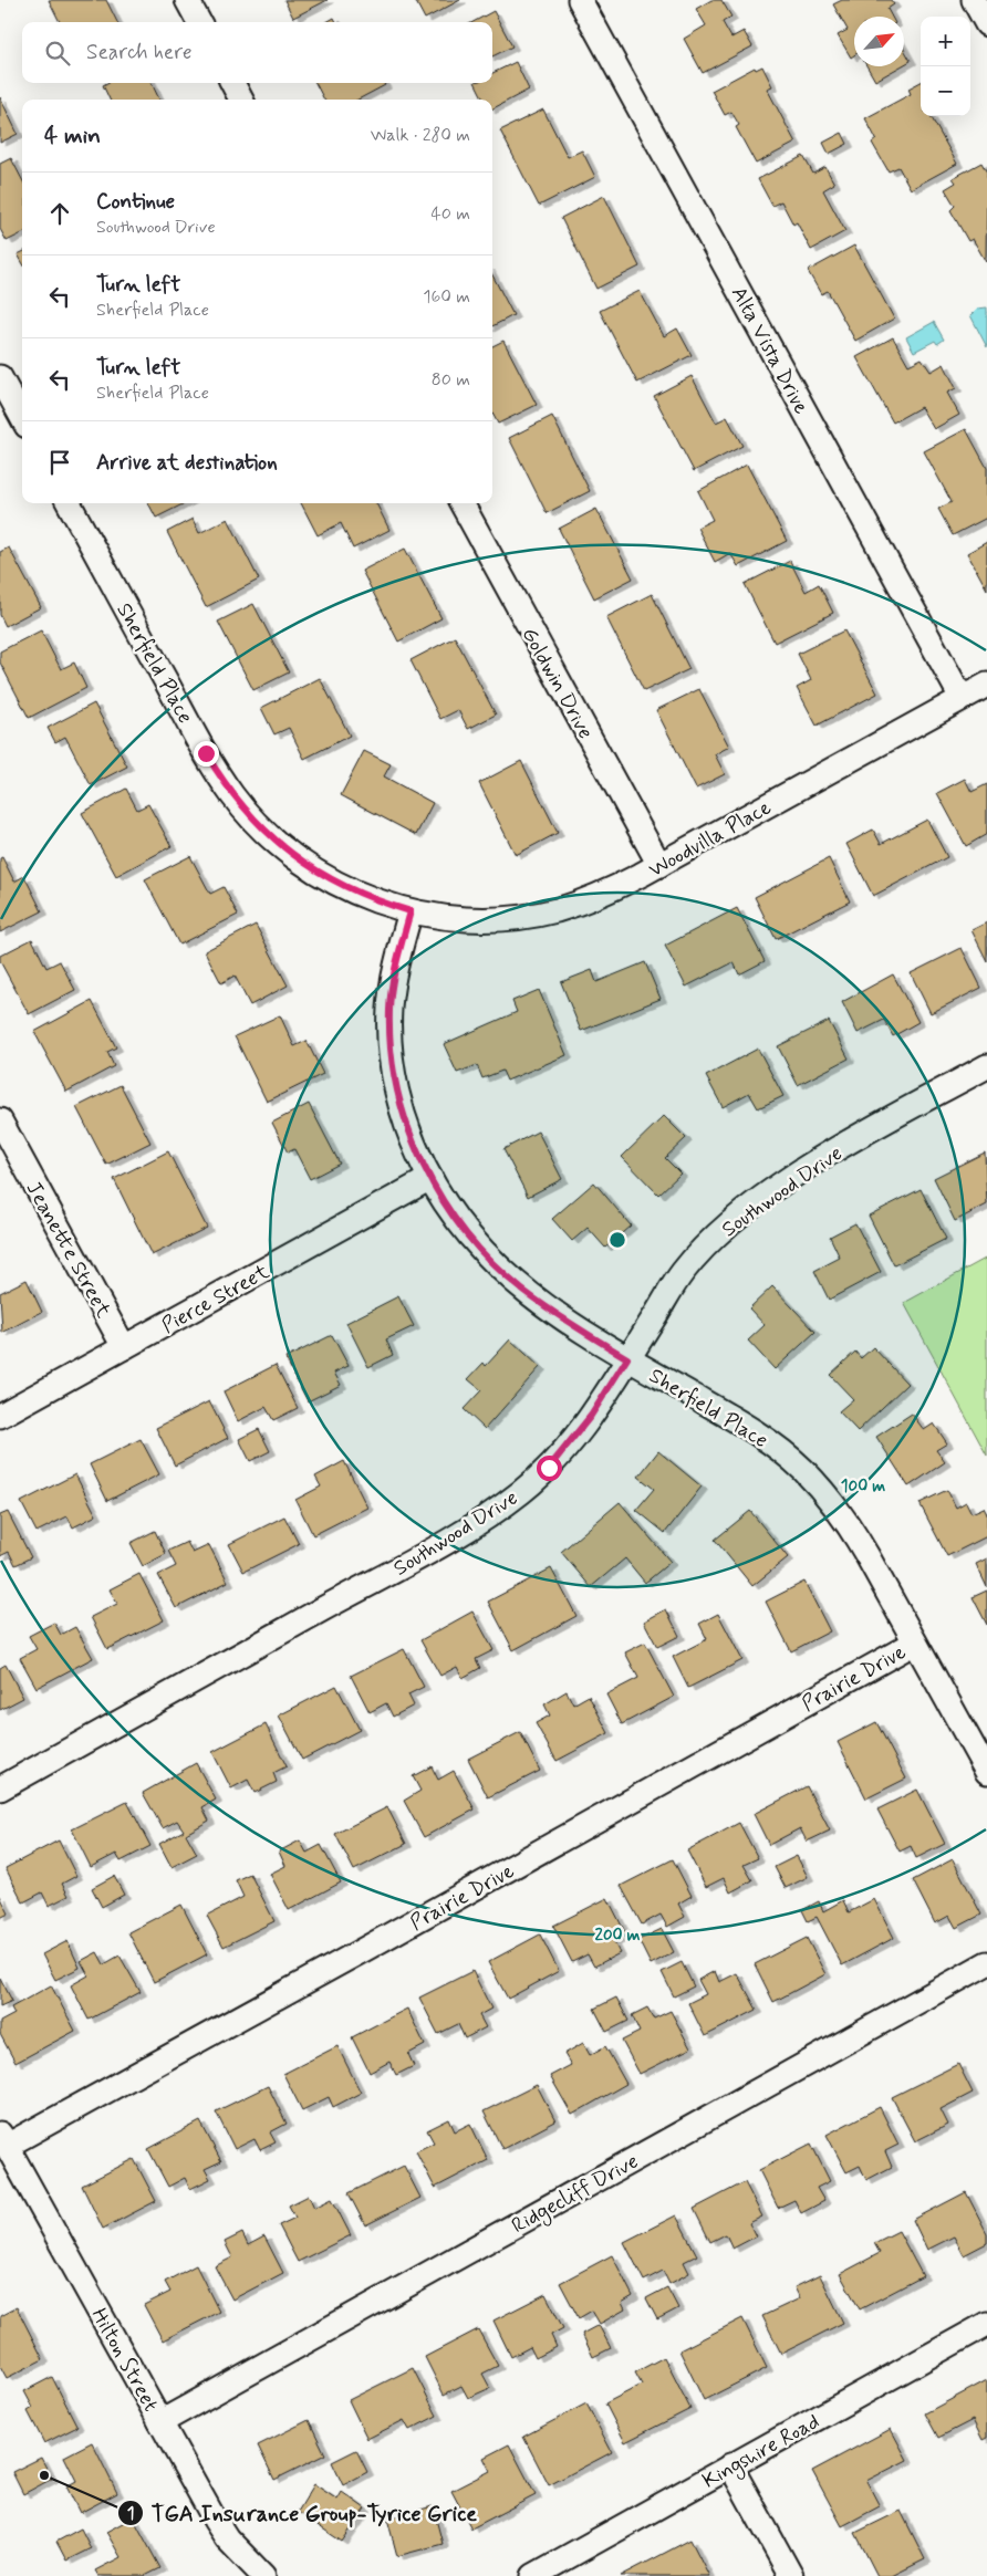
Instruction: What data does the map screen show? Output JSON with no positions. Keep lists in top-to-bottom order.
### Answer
{
  "streets": {
    "street": [
      "Alta Vista Drive",
      "Sherfield Place",
      "Goldwin Drive",
      "Woodvilla Place",
      "Southwood Drive",
      "Jeanette Street",
      "Pierce Street",
      "Prairie Drive",
      "Ridgecliff Drive",
      "Hilton Street",
      "Kingshire Road"
    ]
  },
  "crossings": [
    ["Alta Vista Drive", "Woodvilla Place"],
    ["Sherfield Place", "Woodvilla Place"],
    ["Sherfield Place", "Southwood Drive"],
    ["Sherfield Place", "Pierce Street"],
    ["Sherfield Place", "Prairie Drive"],
    ["Goldwin Drive", "Woodvilla Place"],
    ["Jeanette Street", "Pierce Street"],
    ["Prairie Drive", "Hilton Street"],
    ["Ridgecliff Drive", "Hilton Street"]
  ],
  "places": ["TGA Insurance Group-Tyrice Grice"],
  "north": "top right",
  "page": {
    "map_buttons": ["+", "−"],
    "search": "Search here",
    "heading": ["4 min", "Walk · 280 m"],
    "list": [
      ["Continue", "Southwood Drive", "40 m"],
      ["Turn left", "Sherfield Place", "160 m"],
      ["Turn left", "Sherfield Place", "80 m"],
      "Arrive at destination"
    ]
  },
  "rings": ["100 m", "200 m"]
}
